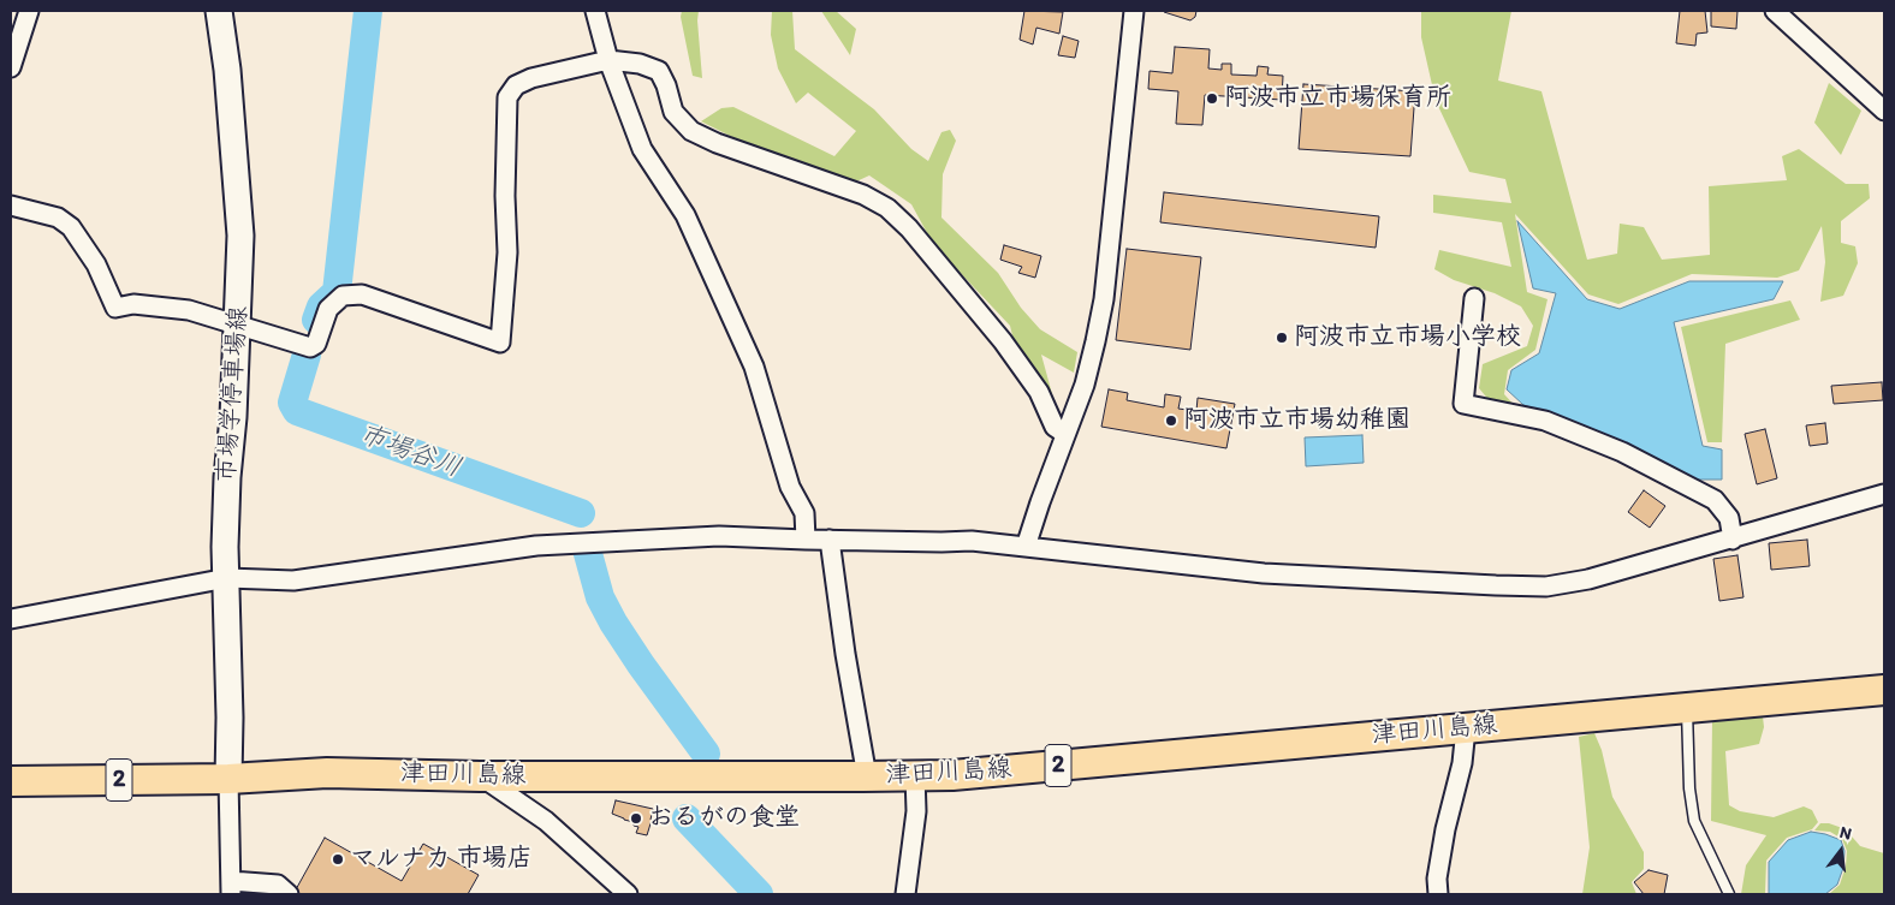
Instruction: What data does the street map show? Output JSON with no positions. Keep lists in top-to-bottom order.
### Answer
{
  "streets": {
    "main road": ["市場学停車場線", "津田川島線", "2"]
  },
  "crossings": [
    ["市場学停車場線", "津田川島線"]
  ],
  "water": ["市場谷川"],
  "places": [
    "阿波市立市場保育所",
    "阿波市立市場小学校",
    "阿波市立市場幼稚園",
    "おるがの食堂",
    "マルナカ 市場店"
  ],
  "north": "top"
}
